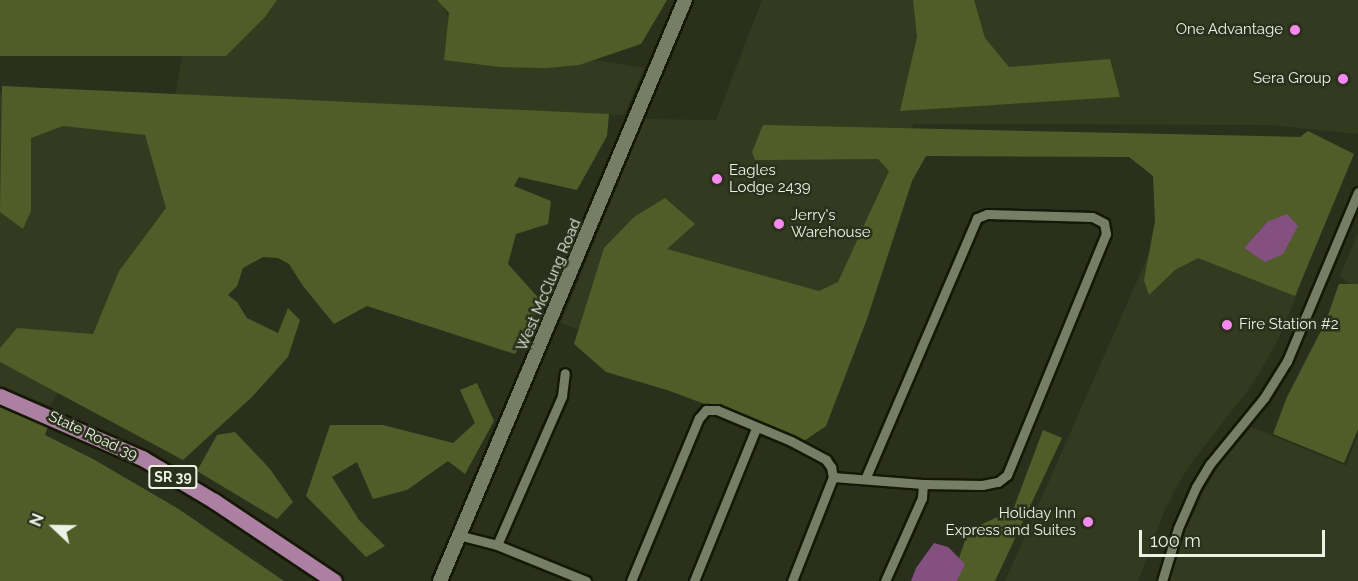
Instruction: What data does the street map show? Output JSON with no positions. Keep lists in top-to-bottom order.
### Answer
{
  "streets": {
    "main road": ["State Road 39", "SR 39"],
    "street": ["West McClung Road"]
  },
  "places": [
    "One Advantage",
    "Sera Group",
    "Eagles Lodge 2439",
    "Jerry's Warehouse",
    "Fire Station #2",
    "Holiday Inn Express and Suites"
  ],
  "scale_bar": "100 m",
  "north": "left"
}
